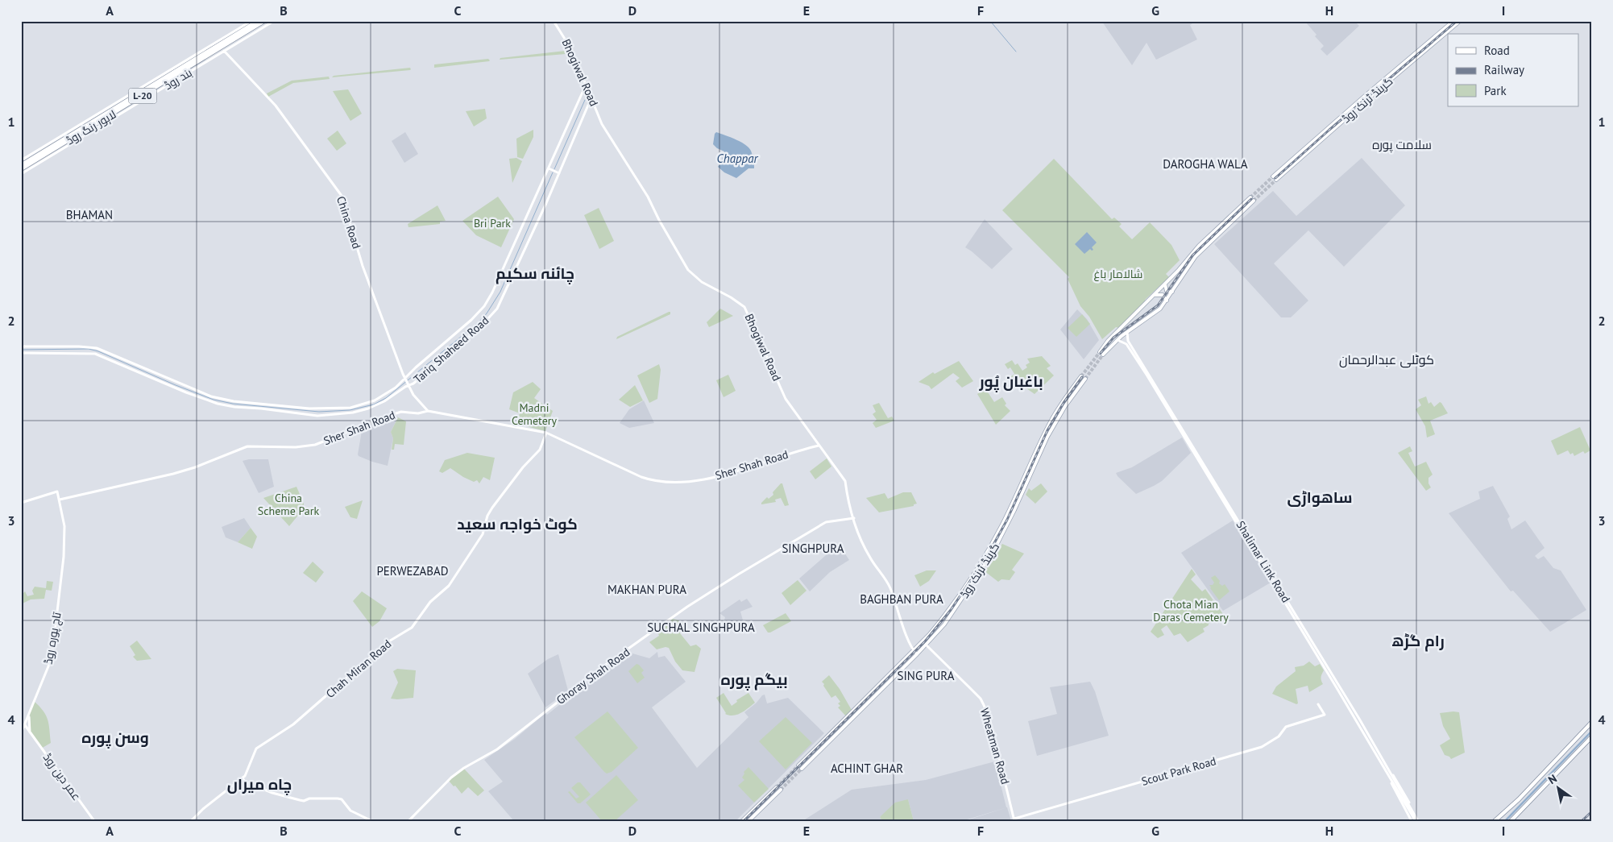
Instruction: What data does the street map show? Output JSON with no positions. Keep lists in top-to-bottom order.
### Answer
{
  "streets": {
    "highway": ["L-20", "لاہور رنگ روڈ"],
    "main road": [
      "Bhogiwal Road",
      "بند روڈ",
      "گرینڈ ٹرنک روڈ",
      "China Road",
      "Tariq Shaheed Road",
      "Sher Shah Road",
      "Shalimar Link Road",
      "تاج پورہ روڈ",
      "Chah Miran Road",
      "Ghoray Shah Road",
      "Wheatman Road",
      "Scout Park Road",
      "عمر دین روڈ"
    ]
  },
  "crossings": [
    ["Bhogiwal Road", "گرینڈ ٹرنک روڈ"],
    ["Bhogiwal Road", "Tariq Shaheed Road"],
    ["Bhogiwal Road", "Sher Shah Road"],
    ["Bhogiwal Road", "Ghoray Shah Road"],
    ["بند روڈ", "China Road"],
    ["گرینڈ ٹرنک روڈ", "Wheatman Road"],
    ["China Road", "Tariq Shaheed Road"],
    ["Sher Shah Road", "تاج پورہ روڈ"],
    ["Sher Shah Road", "Chah Miran Road"],
    ["تاج پورہ روڈ", "عمر دین روڈ"],
    ["Wheatman Road", "Scout Park Road"]
  ],
  "districts": [
    "سلامت پورہ",
    "DAROGHA WALA",
    "BHAMAN",
    "چائنہ سکیم",
    "کوٹلی عبدالرحمان",
    "باغبان پُور",
    "ساھواڑی",
    "کوٹ خواجہ سعید",
    "SINGHPURA",
    "PERWEZABAD",
    "MAKHAN PURA",
    "BAGHBAN PURA",
    "SUCHAL SINGHPURA",
    "رام گڑھ",
    "SING PURA",
    "بیگم پورہ",
    "وسن پورہ",
    "ACHINT GHAR",
    "چاہ میراں"
  ],
  "water": ["Chappar"],
  "parks": [
    "Bri Park",
    "شالامار باغ",
    "Madni Cemetery",
    "China Scheme Park",
    "Chota Mian Daras Cemetery"
  ],
  "legend": ["Road", "Railway", "Park"],
  "north": "top left",
  "grid": {
    "columns": [
      "A",
      "B",
      "C",
      "D",
      "E",
      "F",
      "G",
      "H",
      "I"
    ],
    "rows": [
      "1",
      "2",
      "3",
      "4"
    ]
  }
}
